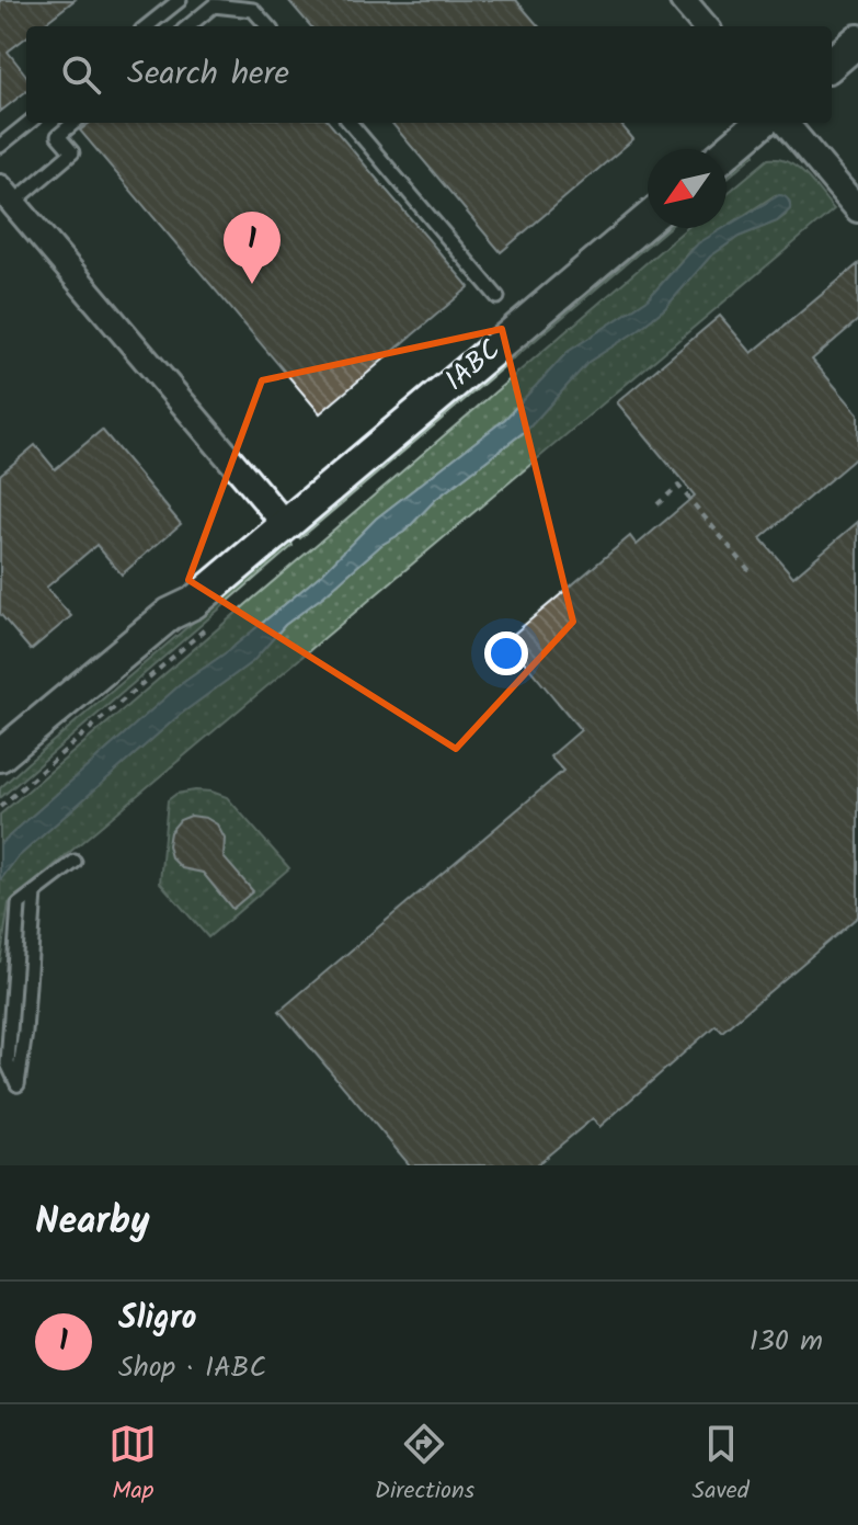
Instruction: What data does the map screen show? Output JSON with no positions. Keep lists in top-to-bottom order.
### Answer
{
  "streets": {
    "street": ["IABC"]
  },
  "north": "bottom left",
  "page": {
    "search": "Search here",
    "pins": "1",
    "heading": "Nearby",
    "list": [
      {
        "mark": "1",
        "name": "Sligro",
        "note": "Shop · IABC",
        "value": "130 m"
      }
    ],
    "nav": ["Map", "Directions", "Saved"]
  }
}
